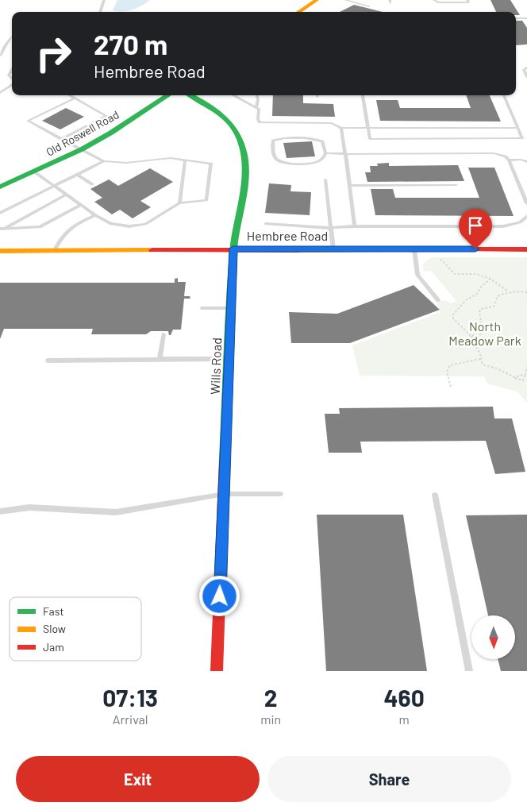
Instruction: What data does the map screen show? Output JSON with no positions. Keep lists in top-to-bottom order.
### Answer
{
  "streets": {
    "street": ["Old Roswell Road", "Hembree Road", "Wills Road"]
  },
  "crossings": [
    ["Hembree Road", "Wills Road"]
  ],
  "parks": ["North Meadow Park"],
  "legend": ["Fast", "Slow", "Jam"],
  "north": "bottom",
  "page": {
    "turn": ["270 m", "Hembree Road"],
    "eta": [
      "07:13",
      "Arrival",
      "2",
      "min",
      "460",
      "m"
    ],
    "buttons": ["Exit", "Share"]
  }
}
